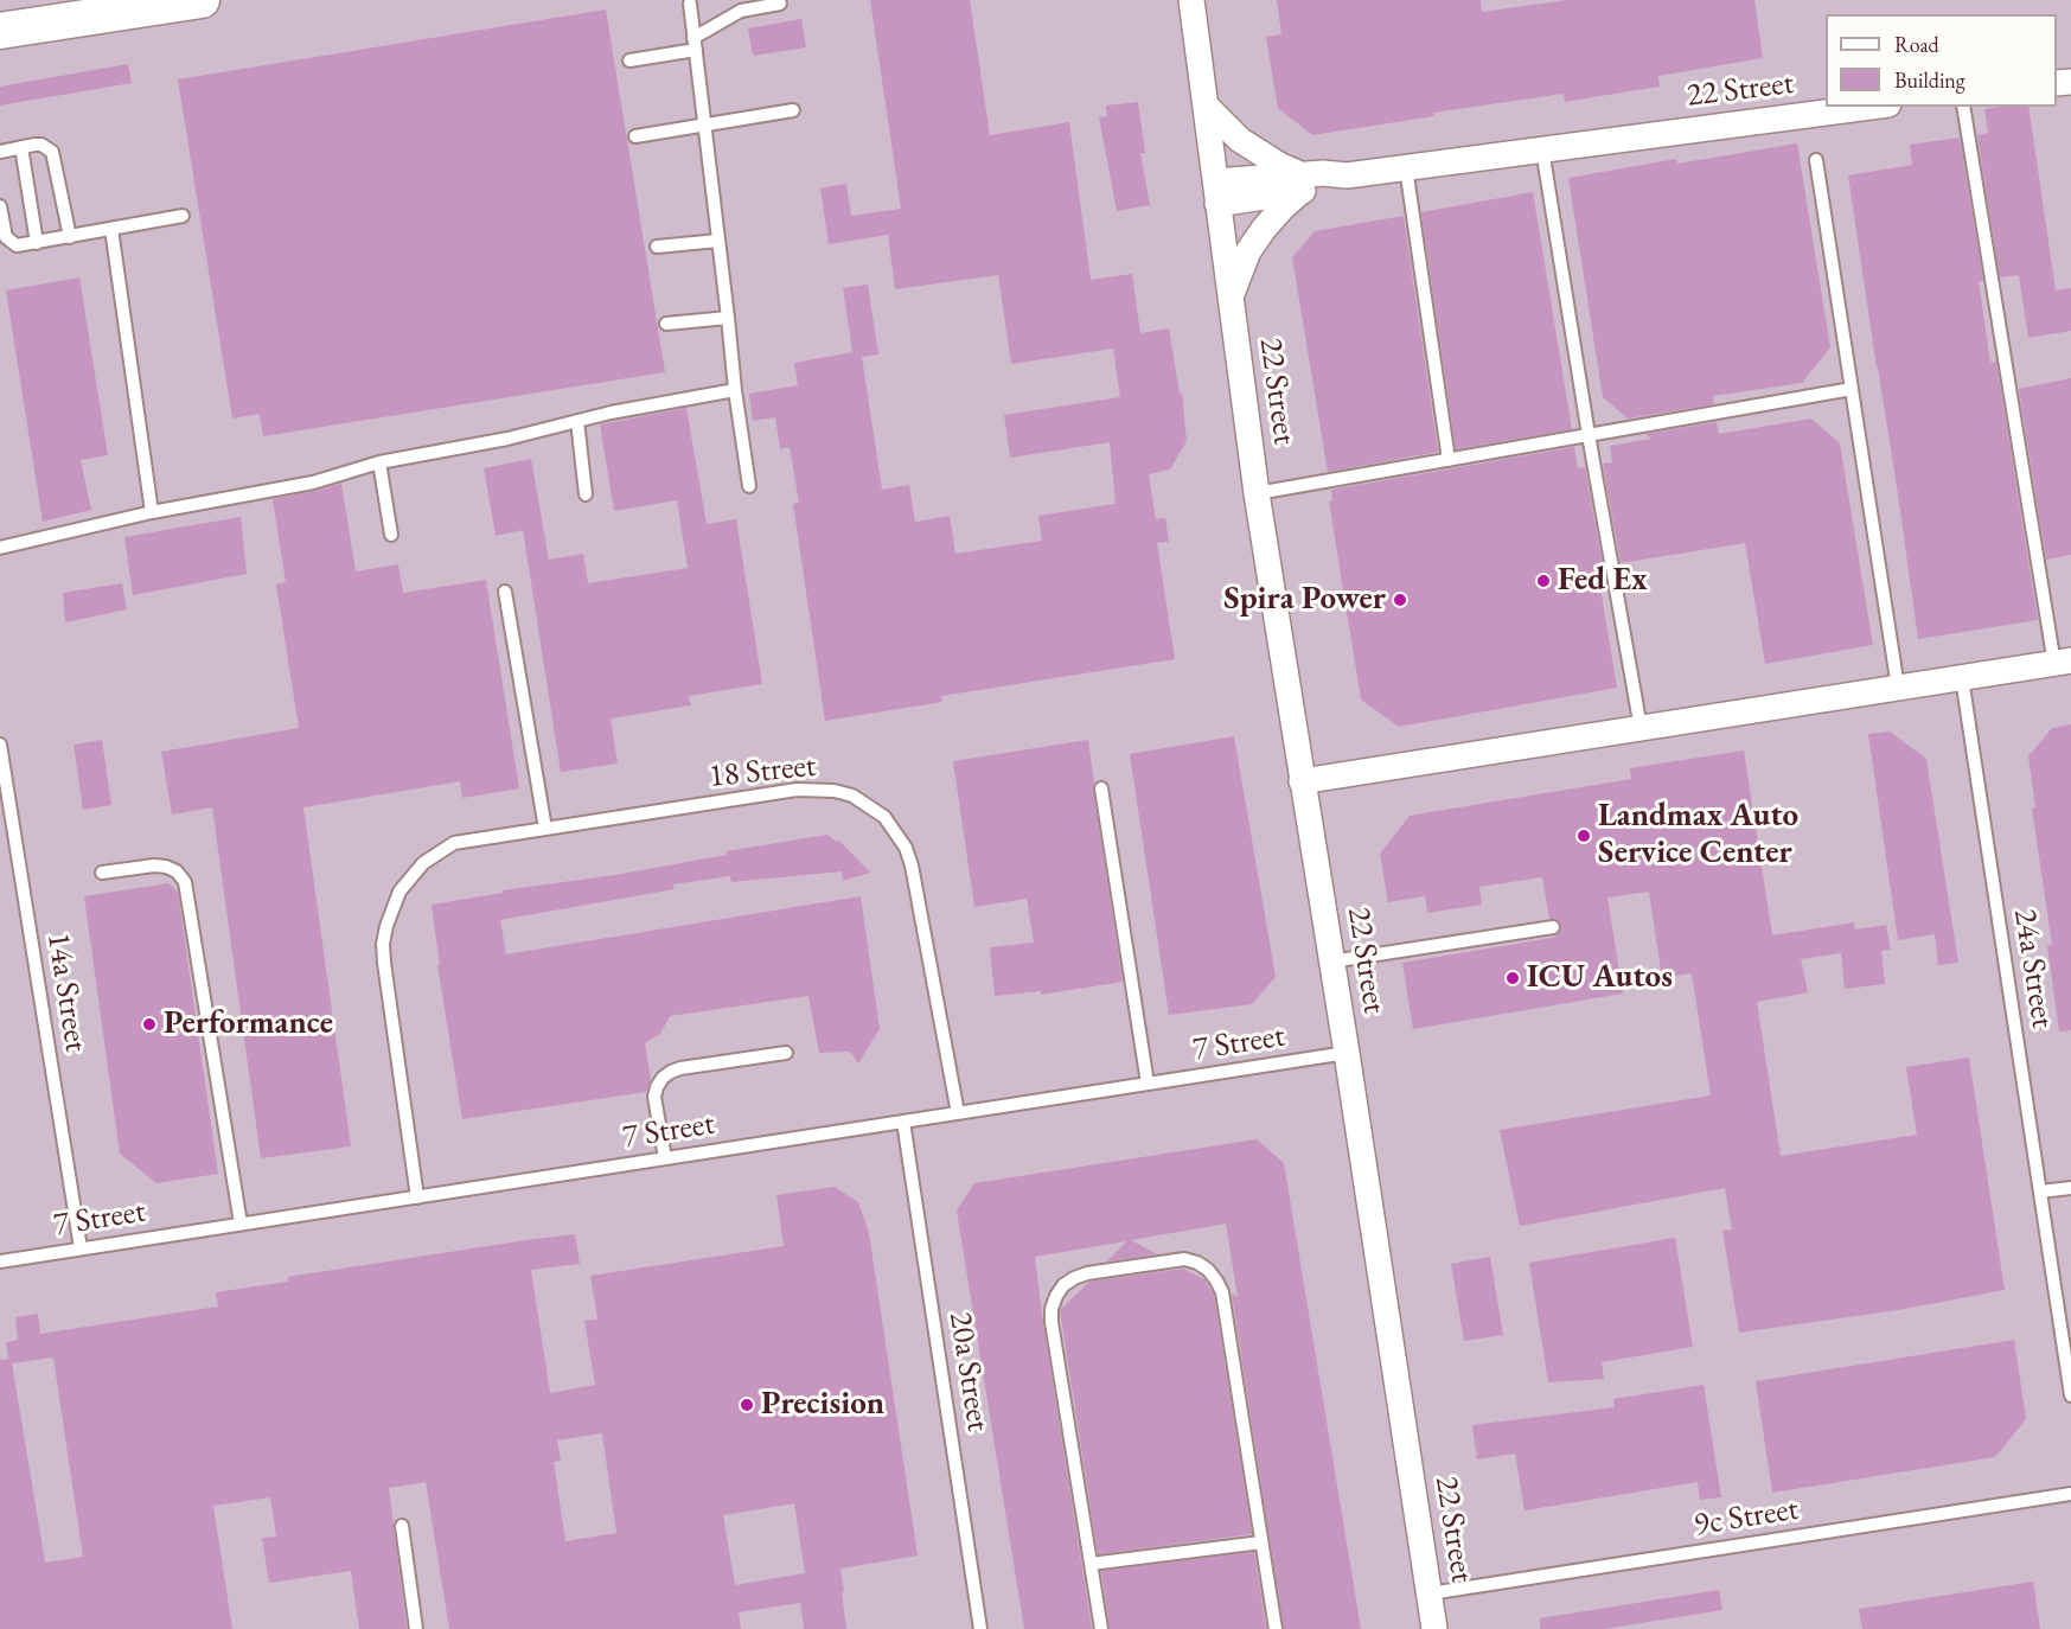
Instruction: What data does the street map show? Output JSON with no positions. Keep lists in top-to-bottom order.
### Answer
{
  "streets": {
    "street": ["22 Street"],
    "lane": [
      "18 Street",
      "24a Street",
      "14a Street",
      "7 Street",
      "20a Street",
      "9c Street"
    ]
  },
  "crossings": [
    ["22 Street", "7 Street"],
    ["22 Street", "9c Street"],
    ["18 Street", "7 Street"],
    ["14a Street", "7 Street"],
    ["7 Street", "20a Street"]
  ],
  "places": [
    "Fed Ex",
    "Spira Power",
    "Landmax Auto Service Center",
    "ICU Autos",
    "Performance",
    "Precision"
  ],
  "legend": ["Road", "Building"]
}
